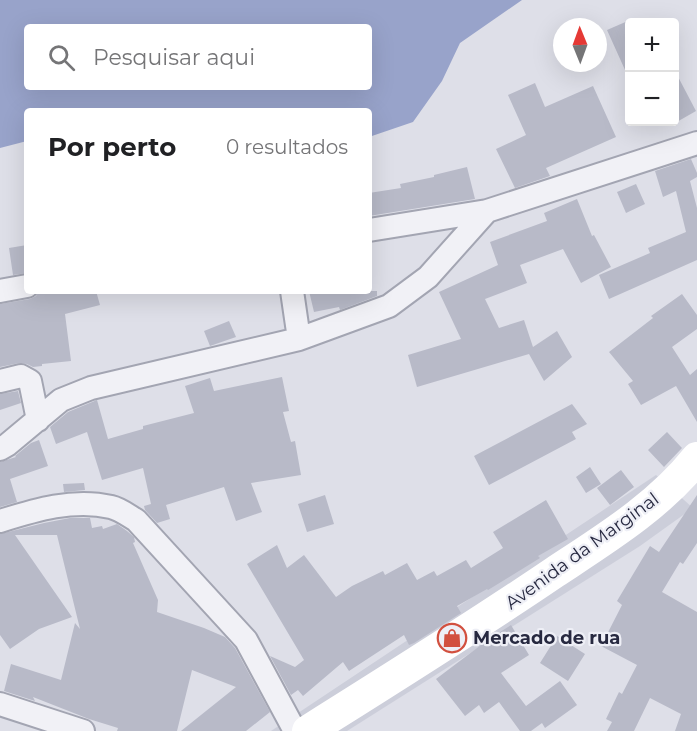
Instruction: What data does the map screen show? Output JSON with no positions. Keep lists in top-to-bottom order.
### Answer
{
  "streets": {
    "street": ["Avenida da Marginal"]
  },
  "places": {
    "shop": ["Mercado de rua"]
  },
  "north": "top",
  "page": {
    "map_buttons": ["+", "−"],
    "search": "Pesquisar aqui",
    "heading": ["Por perto", "0 resultados"]
  }
}
